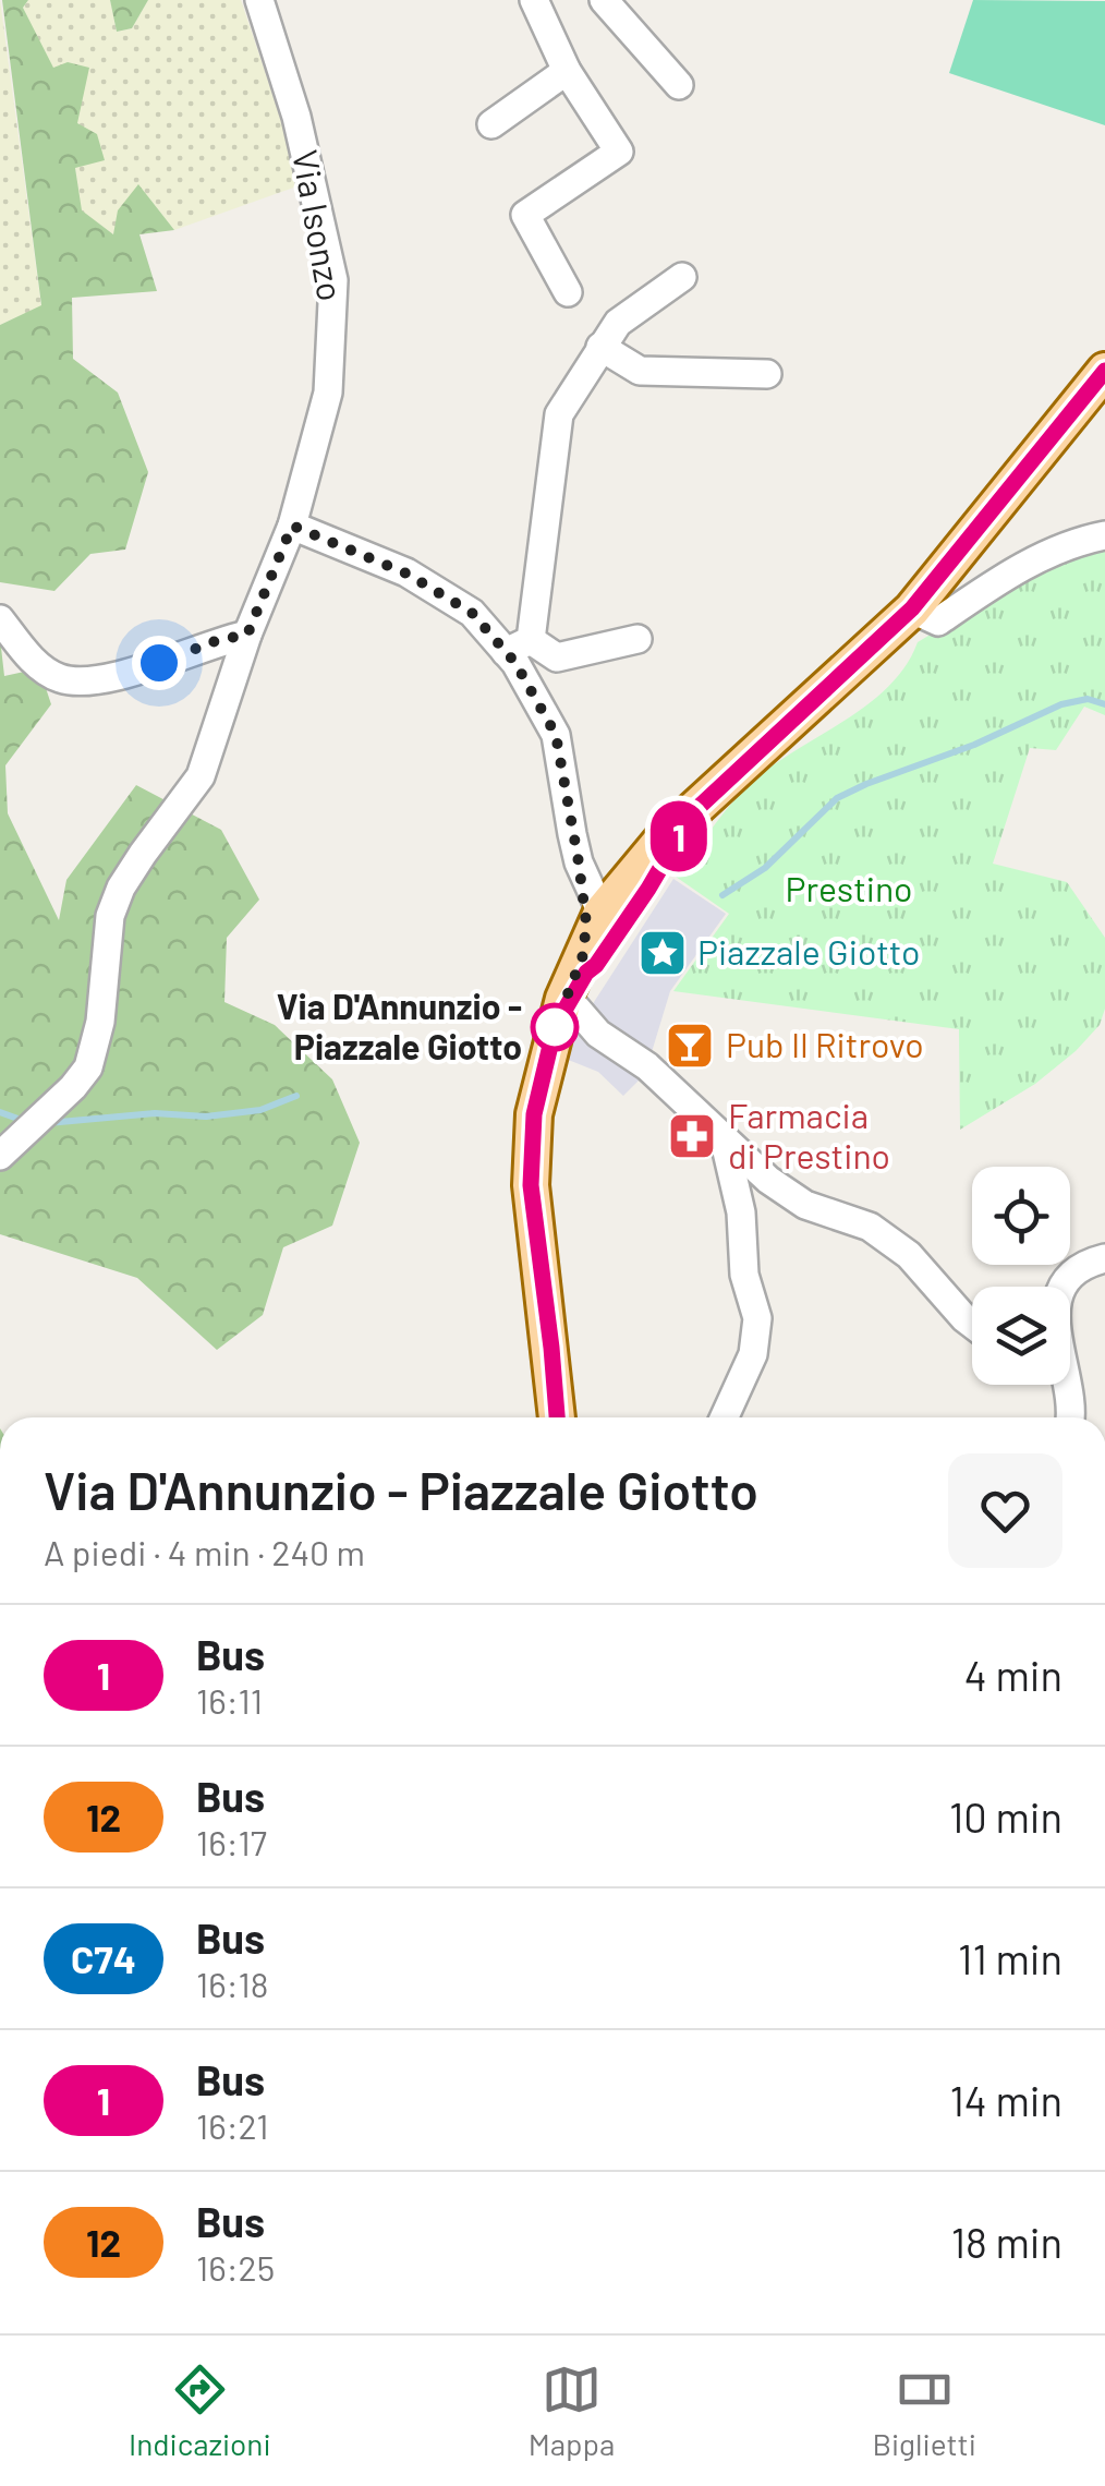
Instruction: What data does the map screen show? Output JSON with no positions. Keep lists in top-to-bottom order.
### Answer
{
  "streets": {
    "street": ["Via Isonzo"]
  },
  "parks": ["Prestino"],
  "places": {
    "place": ["Piazzale Giotto"],
    "other": ["Via D'Annunzio - Piazzale Giotto"],
    "bar": ["Pub Il Ritrovo"],
    "pharmacy": ["Farmacia di Prestino"]
  },
  "lines": ["bus line 1"],
  "page": {
    "on_map": "1",
    "heading": ["Via D'Annunzio - Piazzale Giotto", "A piedi · 4 min · 240 m"],
    "list": [
      {
        "mark": "1",
        "name": "Bus",
        "note": "16:11",
        "value": "4 min"
      },
      {
        "mark": "12",
        "name": "Bus",
        "note": "16:17",
        "value": "10 min"
      },
      {
        "mark": "C74",
        "name": "Bus",
        "note": "16:18",
        "value": "11 min"
      },
      {
        "mark": "1",
        "name": "Bus",
        "note": "16:21",
        "value": "14 min"
      },
      {
        "mark": "12",
        "name": "Bus",
        "note": "16:25",
        "value": "18 min"
      }
    ],
    "tabs": ["Indicazioni", "Mappa", "Biglietti"]
  }
}
